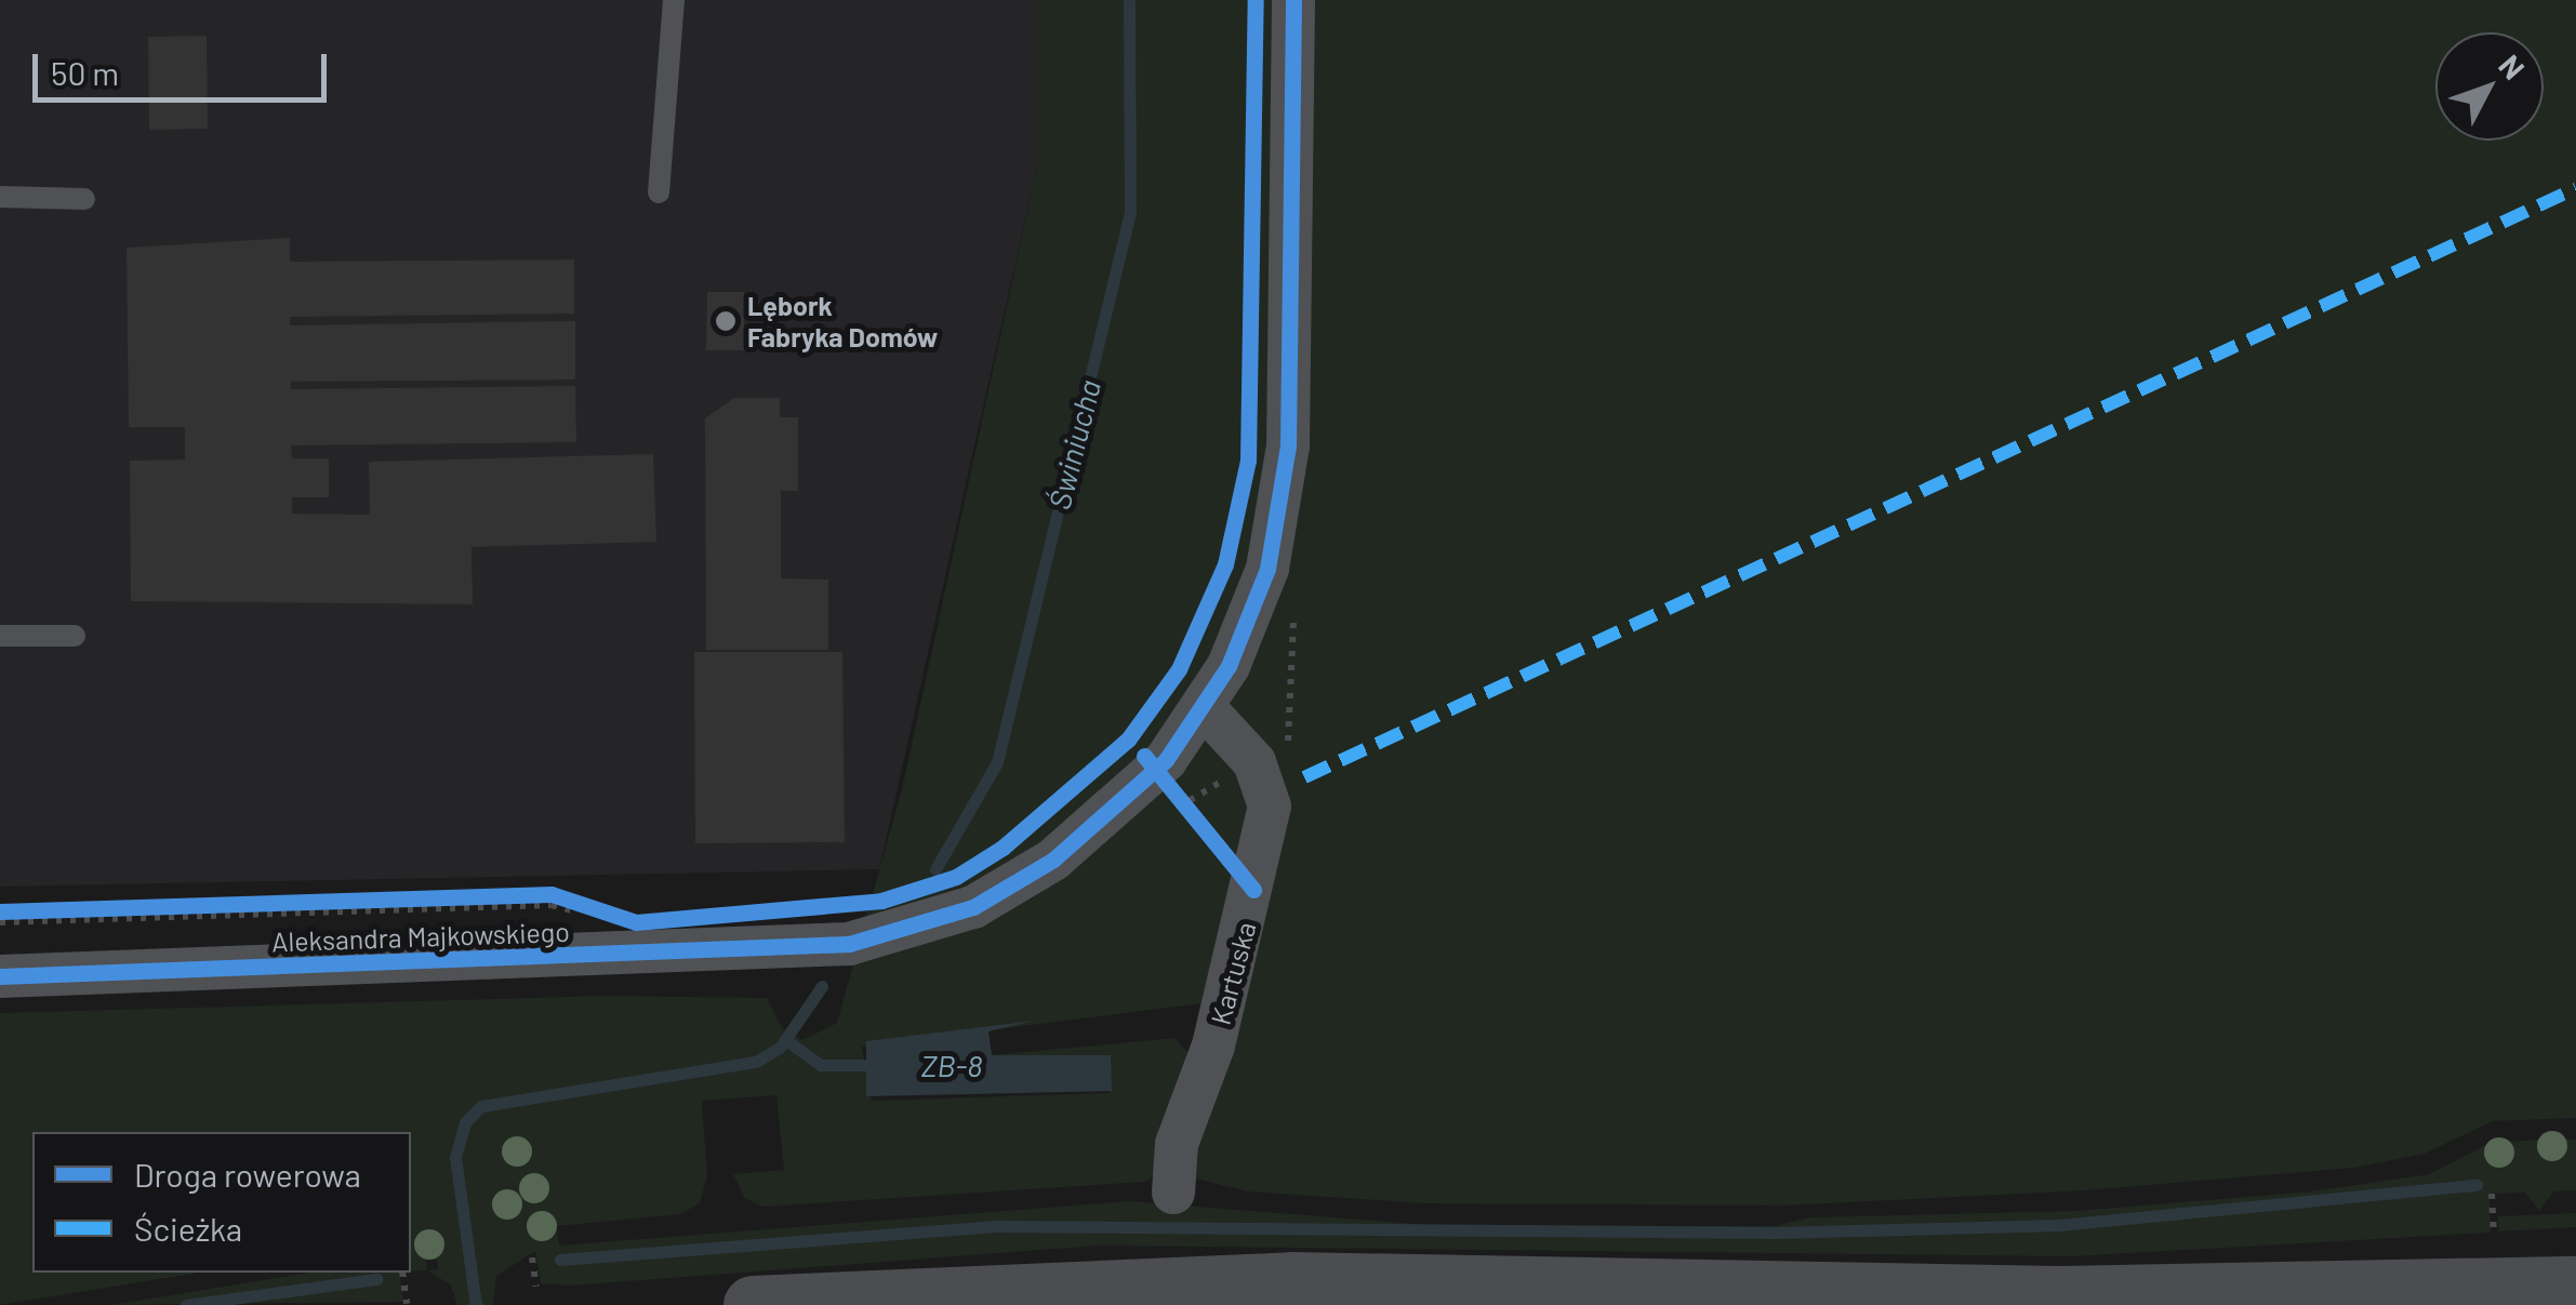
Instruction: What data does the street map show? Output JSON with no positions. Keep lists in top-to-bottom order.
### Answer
{
  "streets": {
    "street": ["Aleksandra Majkowskiego", "Kartuska"]
  },
  "crossings": [
    ["Aleksandra Majkowskiego", "Kartuska"]
  ],
  "water": ["Świniucha", "ZB-8"],
  "places": ["Lębork Fabryka Domów"],
  "legend": ["Droga rowerowa", "Ścieżka"],
  "scale_bar": "50 m",
  "north": "top right"
}
